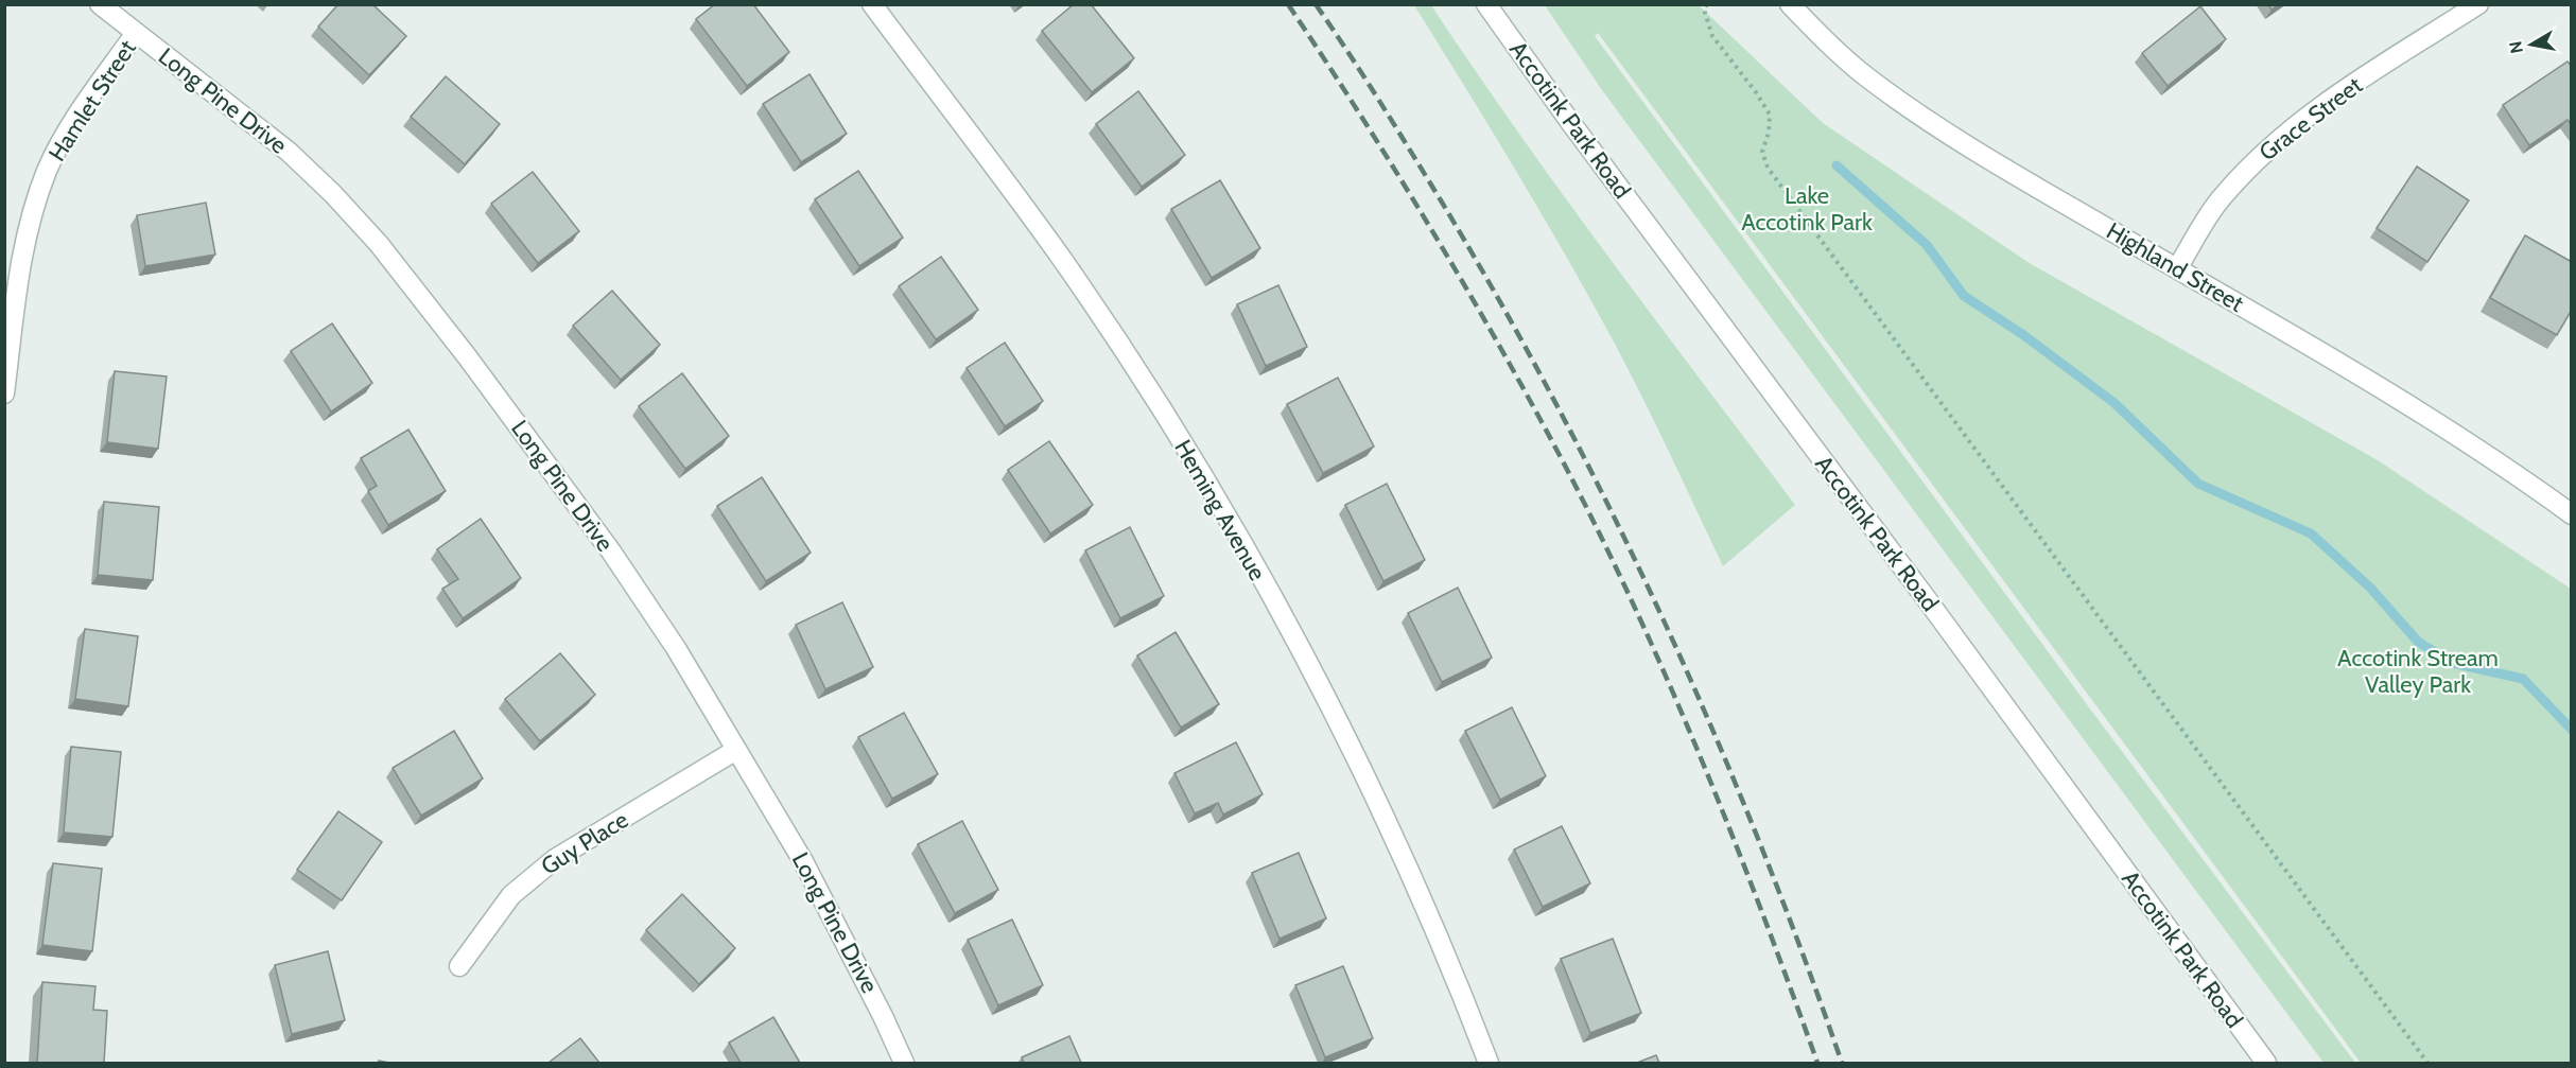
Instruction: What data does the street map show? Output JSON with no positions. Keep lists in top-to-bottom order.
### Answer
{
  "streets": {
    "street": [
      "Hamlet Street",
      "Long Pine Drive",
      "Grace Street",
      "Accotink Park Road",
      "Highland Street",
      "Heming Avenue",
      "Guy Place"
    ]
  },
  "crossings": [
    ["Hamlet Street", "Long Pine Drive"],
    ["Long Pine Drive", "Guy Place"],
    ["Grace Street", "Highland Street"]
  ],
  "parks": ["Lake Accotink Park", "Accotink Stream Valley Park"],
  "north": "left"
}
